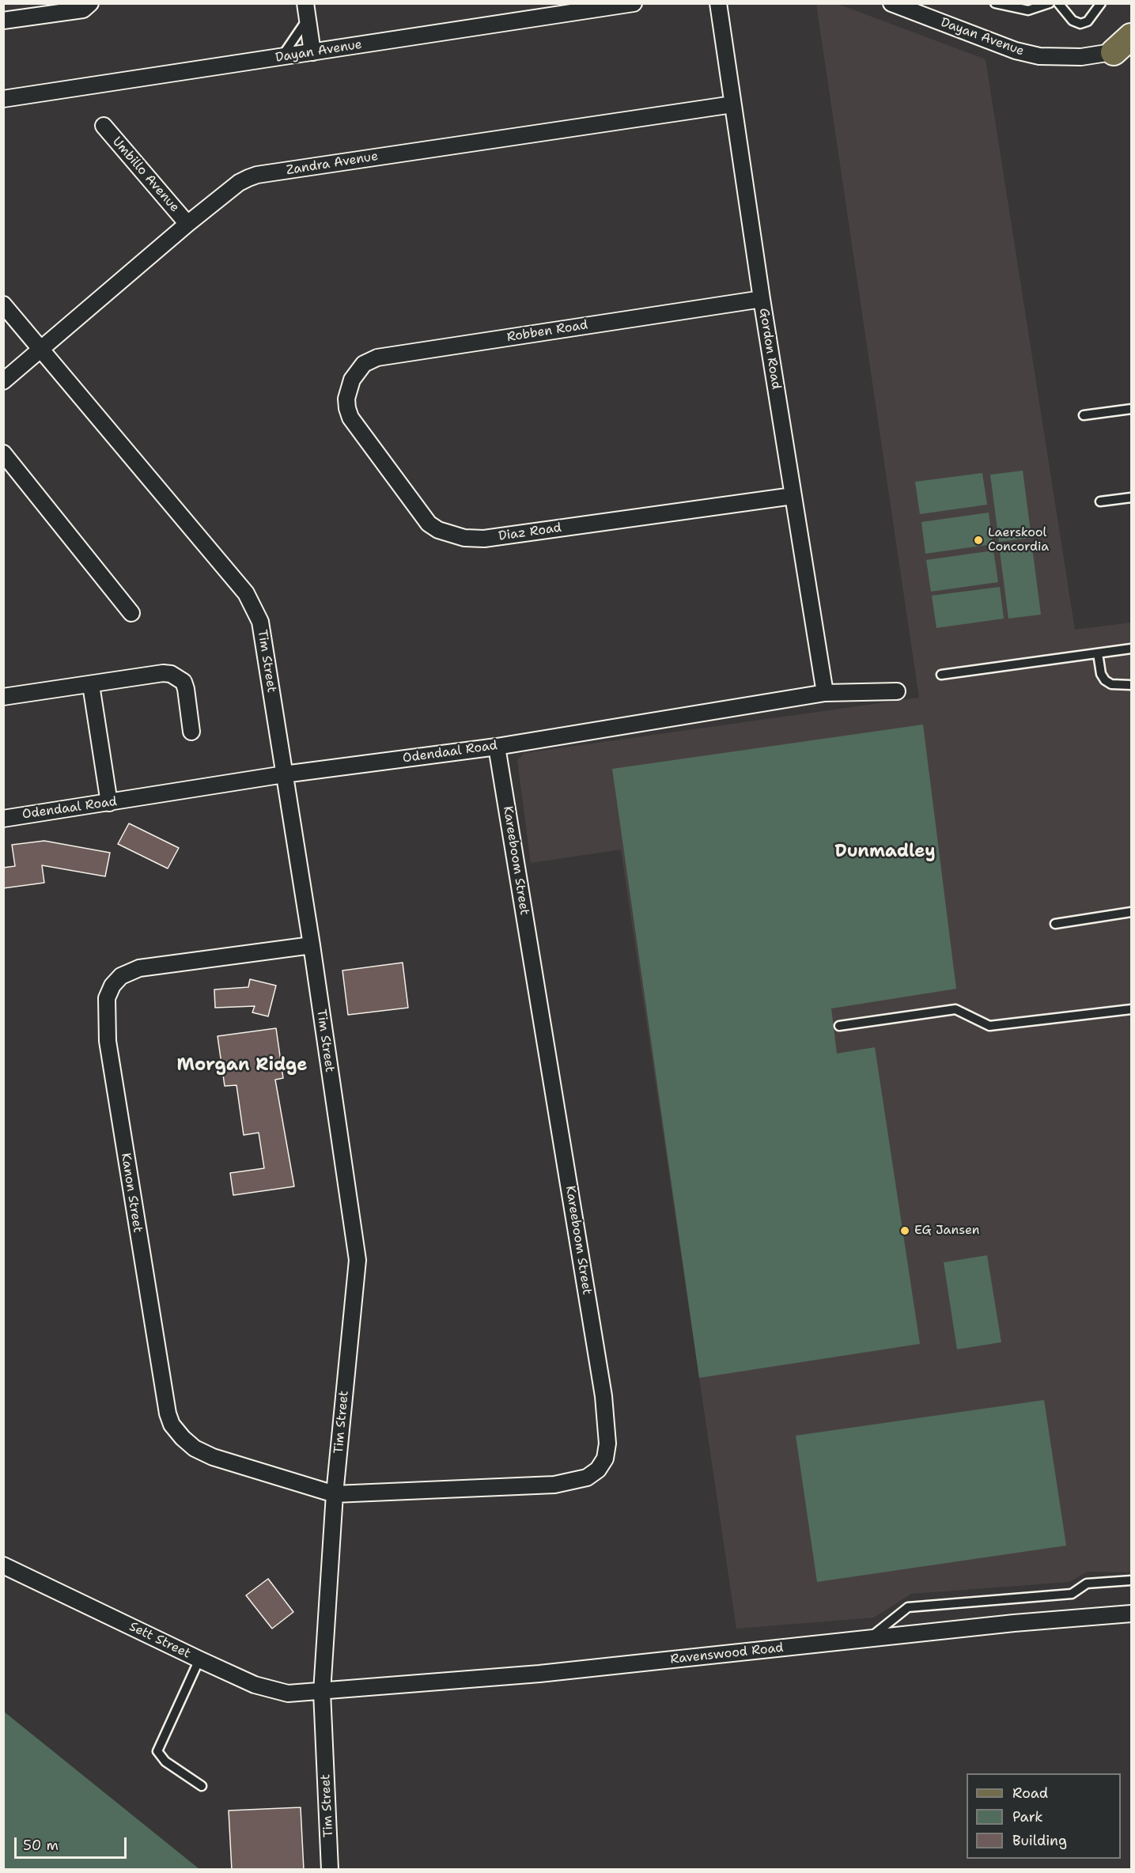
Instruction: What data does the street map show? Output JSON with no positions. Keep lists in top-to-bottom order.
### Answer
{
  "streets": {
    "street": [
      "Dayan Avenue",
      "Zandra Avenue",
      "Umbillo Avenue",
      "Robben Road",
      "Gordon Road",
      "Diaz Road",
      "Tim Street",
      "Odendaal Road",
      "Kareeboom Street",
      "Kanon Street",
      "Sett Street",
      "Ravenswood Road"
    ]
  },
  "crossings": [
    ["Zandra Avenue", "Umbillo Avenue"],
    ["Zandra Avenue", "Gordon Road"],
    ["Zandra Avenue", "Tim Street"],
    ["Robben Road", "Gordon Road"],
    ["Robben Road", "Diaz Road"],
    ["Gordon Road", "Diaz Road"],
    ["Gordon Road", "Odendaal Road"],
    ["Tim Street", "Odendaal Road"],
    ["Tim Street", "Kareeboom Street"],
    ["Tim Street", "Kanon Street"],
    ["Tim Street", "Sett Street"],
    ["Tim Street", "Ravenswood Road"],
    ["Odendaal Road", "Kareeboom Street"],
    ["Kareeboom Street", "Kanon Street"],
    ["Sett Street", "Ravenswood Road"]
  ],
  "districts": ["Dunmadley", "Morgan Ridge"],
  "places": ["Laerskool Concordia", "EG Jansen"],
  "legend": ["Road", "Park", "Building"],
  "scale_bar": "50 m"
}
